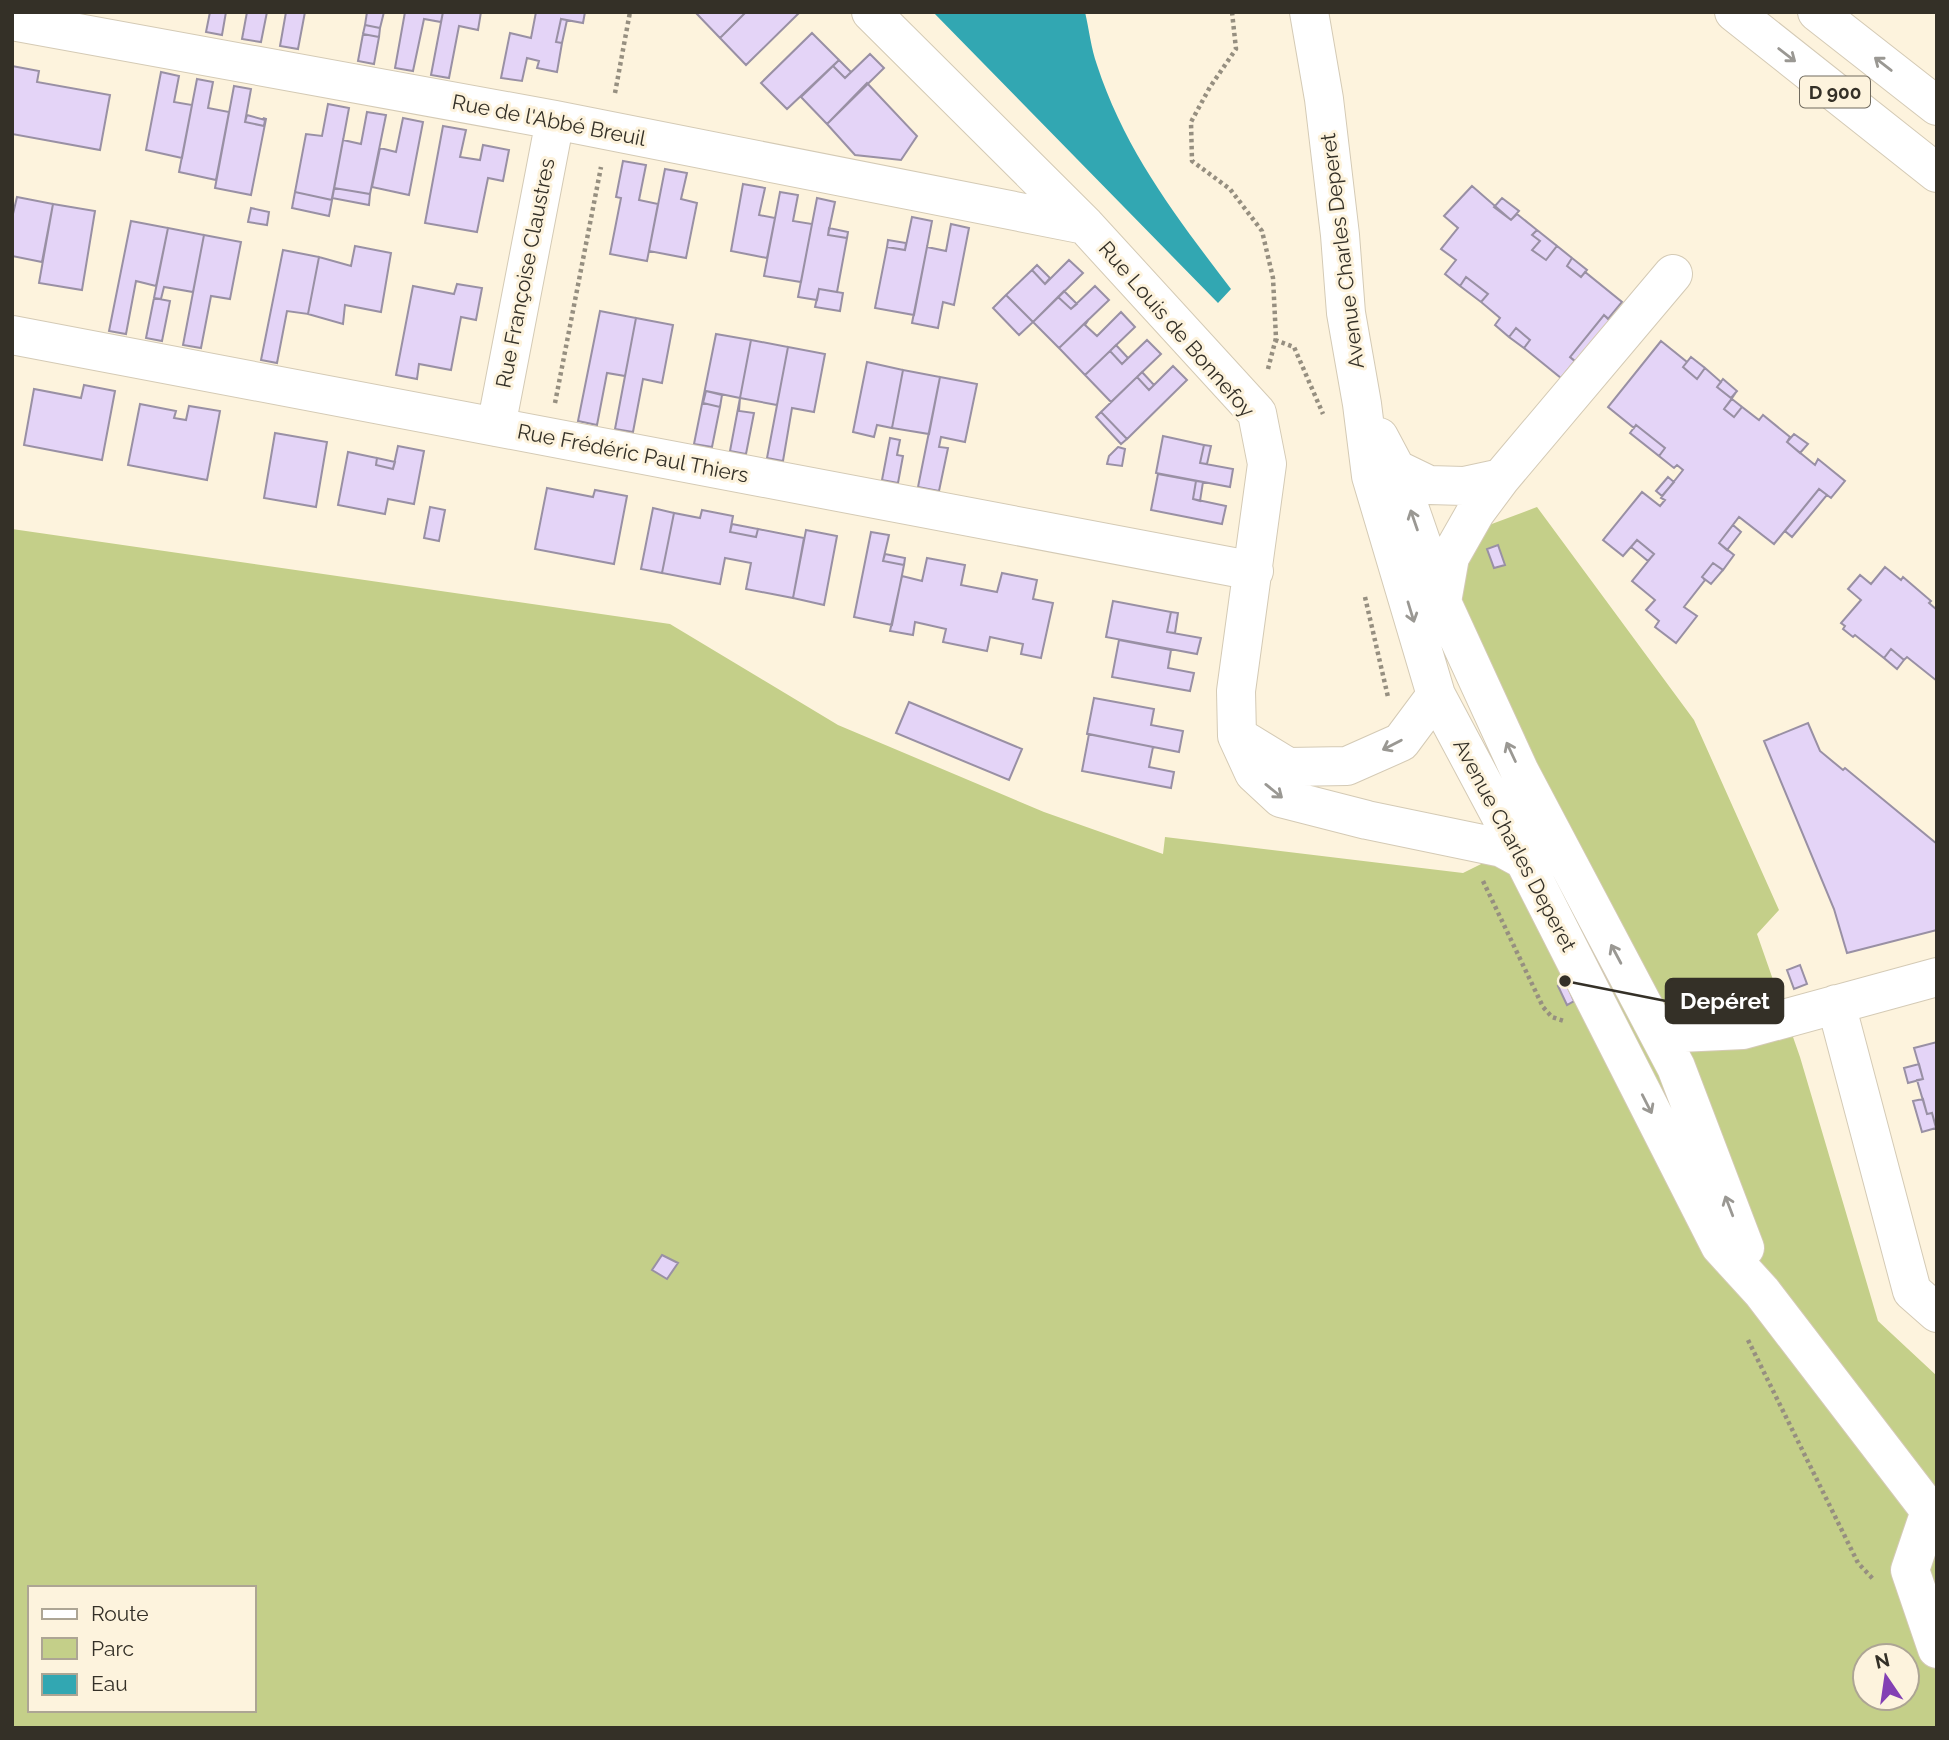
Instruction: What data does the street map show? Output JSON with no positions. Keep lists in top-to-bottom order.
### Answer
{
  "streets": {
    "street": [
      "D 900",
      "Rue de l'Abbé Breuil",
      "Avenue Charles Deperet",
      "Rue Françoise Claustres",
      "Rue Louis de Bonnefoy",
      "Rue Frédéric Paul Thiers"
    ]
  },
  "crossings": [
    ["Rue de l'Abbé Breuil", "Rue Françoise Claustres"],
    ["Rue de l'Abbé Breuil", "Rue Louis de Bonnefoy"],
    ["Avenue Charles Deperet", "Rue Louis de Bonnefoy"],
    ["Rue Françoise Claustres", "Rue Frédéric Paul Thiers"],
    ["Rue Louis de Bonnefoy", "Rue Frédéric Paul Thiers"]
  ],
  "places": ["Depéret"],
  "legend": ["Route", "Parc", "Eau"],
  "north": "top"
}
